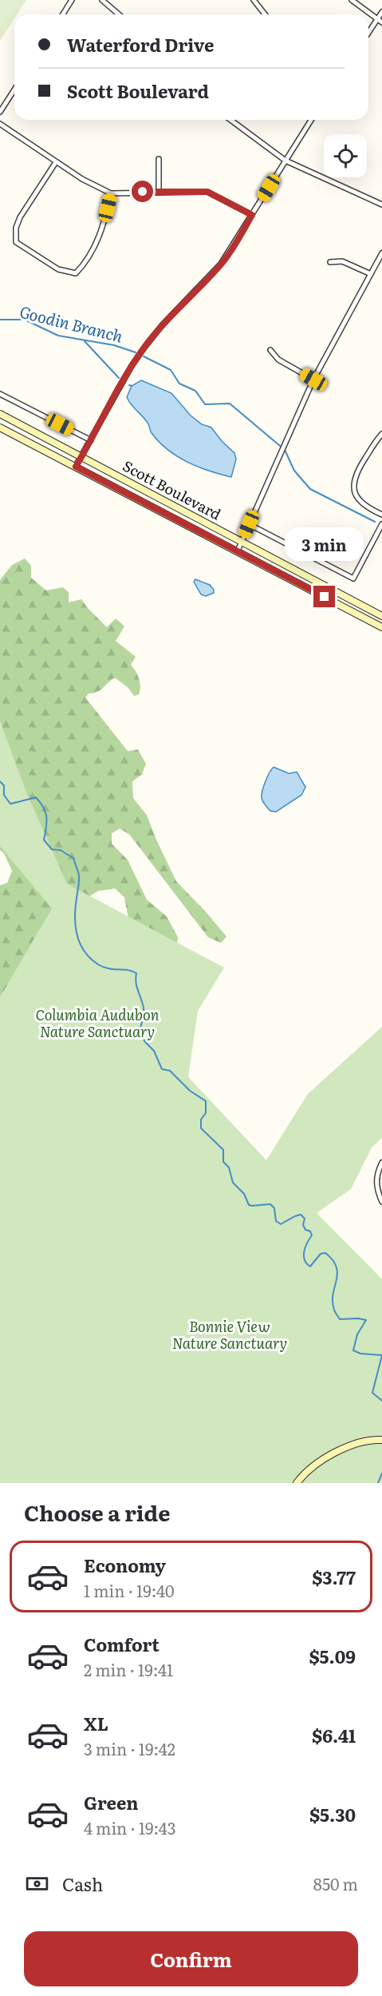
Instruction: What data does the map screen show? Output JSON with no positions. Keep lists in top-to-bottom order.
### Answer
{
  "streets": {
    "main road": ["Scott Boulevard"]
  },
  "water": ["Goodin Branch"],
  "parks": ["Columbia Audubon Nature Sanctuary", "Bonnie View Nature Sanctuary"],
  "page": {
    "banner": ["Waterford Drive", "Scott Boulevard"],
    "bubble": "3 min",
    "heading": "Choose a ride",
    "list": [
      {
        "name": "Economy",
        "note": "1 min · 19:40",
        "value": "$3.77"
      },
      {
        "name": "Comfort",
        "note": "2 min · 19:41",
        "value": "$5.09"
      },
      {
        "name": "XL",
        "note": "3 min · 19:42",
        "value": "$6.41"
      },
      {
        "name": "Green",
        "note": "4 min · 19:43",
        "value": "$5.30"
      }
    ],
    "pay": ["Cash", "850 m"],
    "buttons": "Confirm"
  }
}
